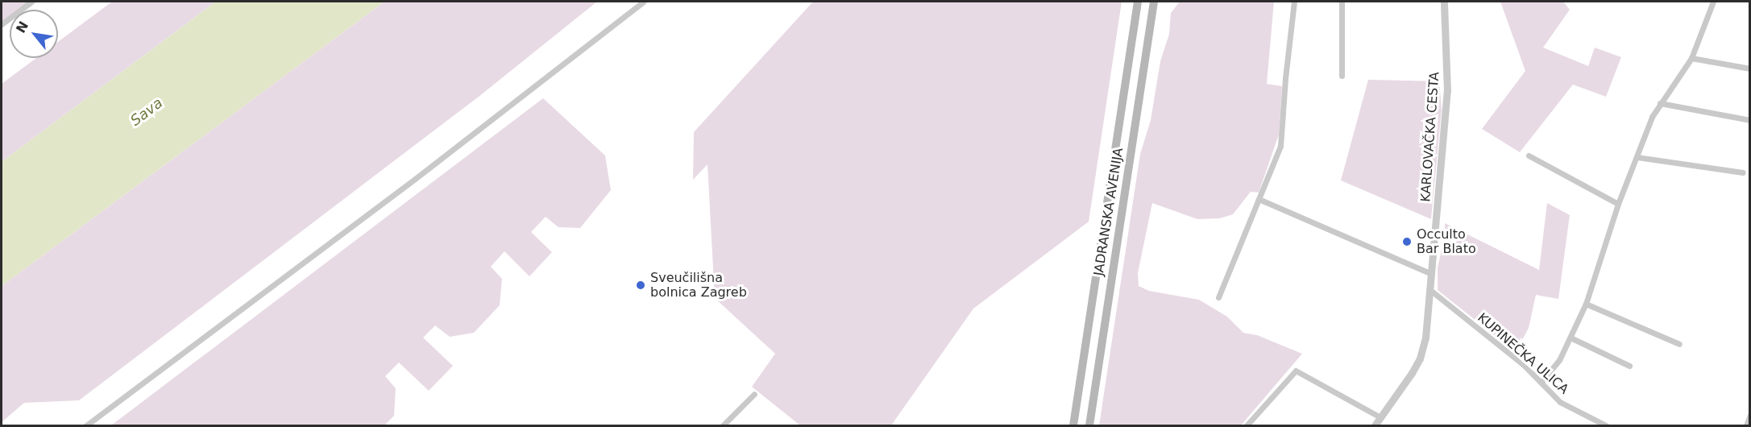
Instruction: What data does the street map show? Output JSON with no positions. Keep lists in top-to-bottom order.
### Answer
{
  "streets": {
    "main road": ["JADRANSKA AVENIJA"],
    "street": ["KARLOVAČKA CESTA", "KUPINEČKA ULICA"]
  },
  "crossings": [
    ["KARLOVAČKA CESTA", "KUPINEČKA ULICA"]
  ],
  "water": ["Sava"],
  "places": ["Occulto Bar Blato", "Sveučilišna bolnica Zagreb"],
  "north": "top left"
}
